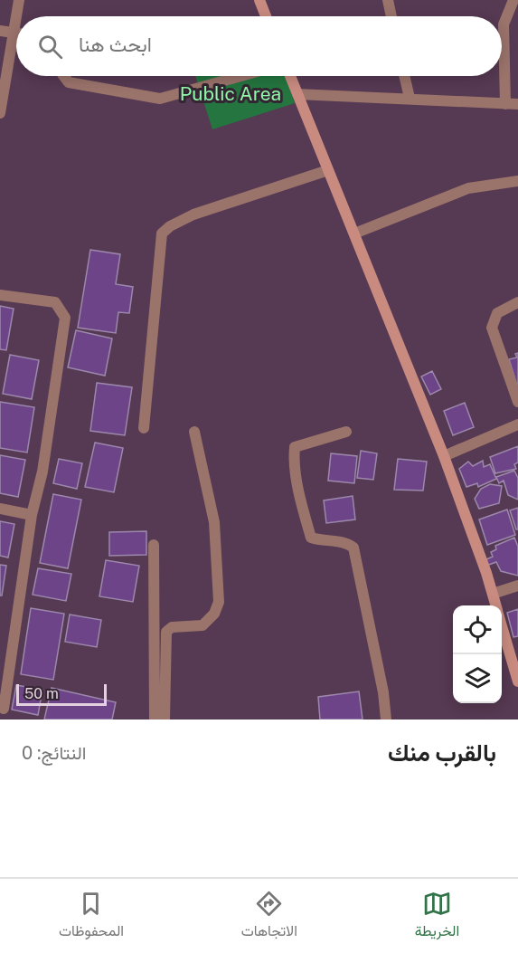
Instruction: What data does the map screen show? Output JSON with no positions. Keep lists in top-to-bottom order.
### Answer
{
  "parks": ["Public Area"],
  "scale_bar": "50 m",
  "page": {
    "search": "ابحث هنا",
    "scale": "50 m",
    "heading": ["بالقرب منك", "النتائج: 0"],
    "nav": ["الخريطة", "الاتجاهات", "المحفوظات"]
  }
}
